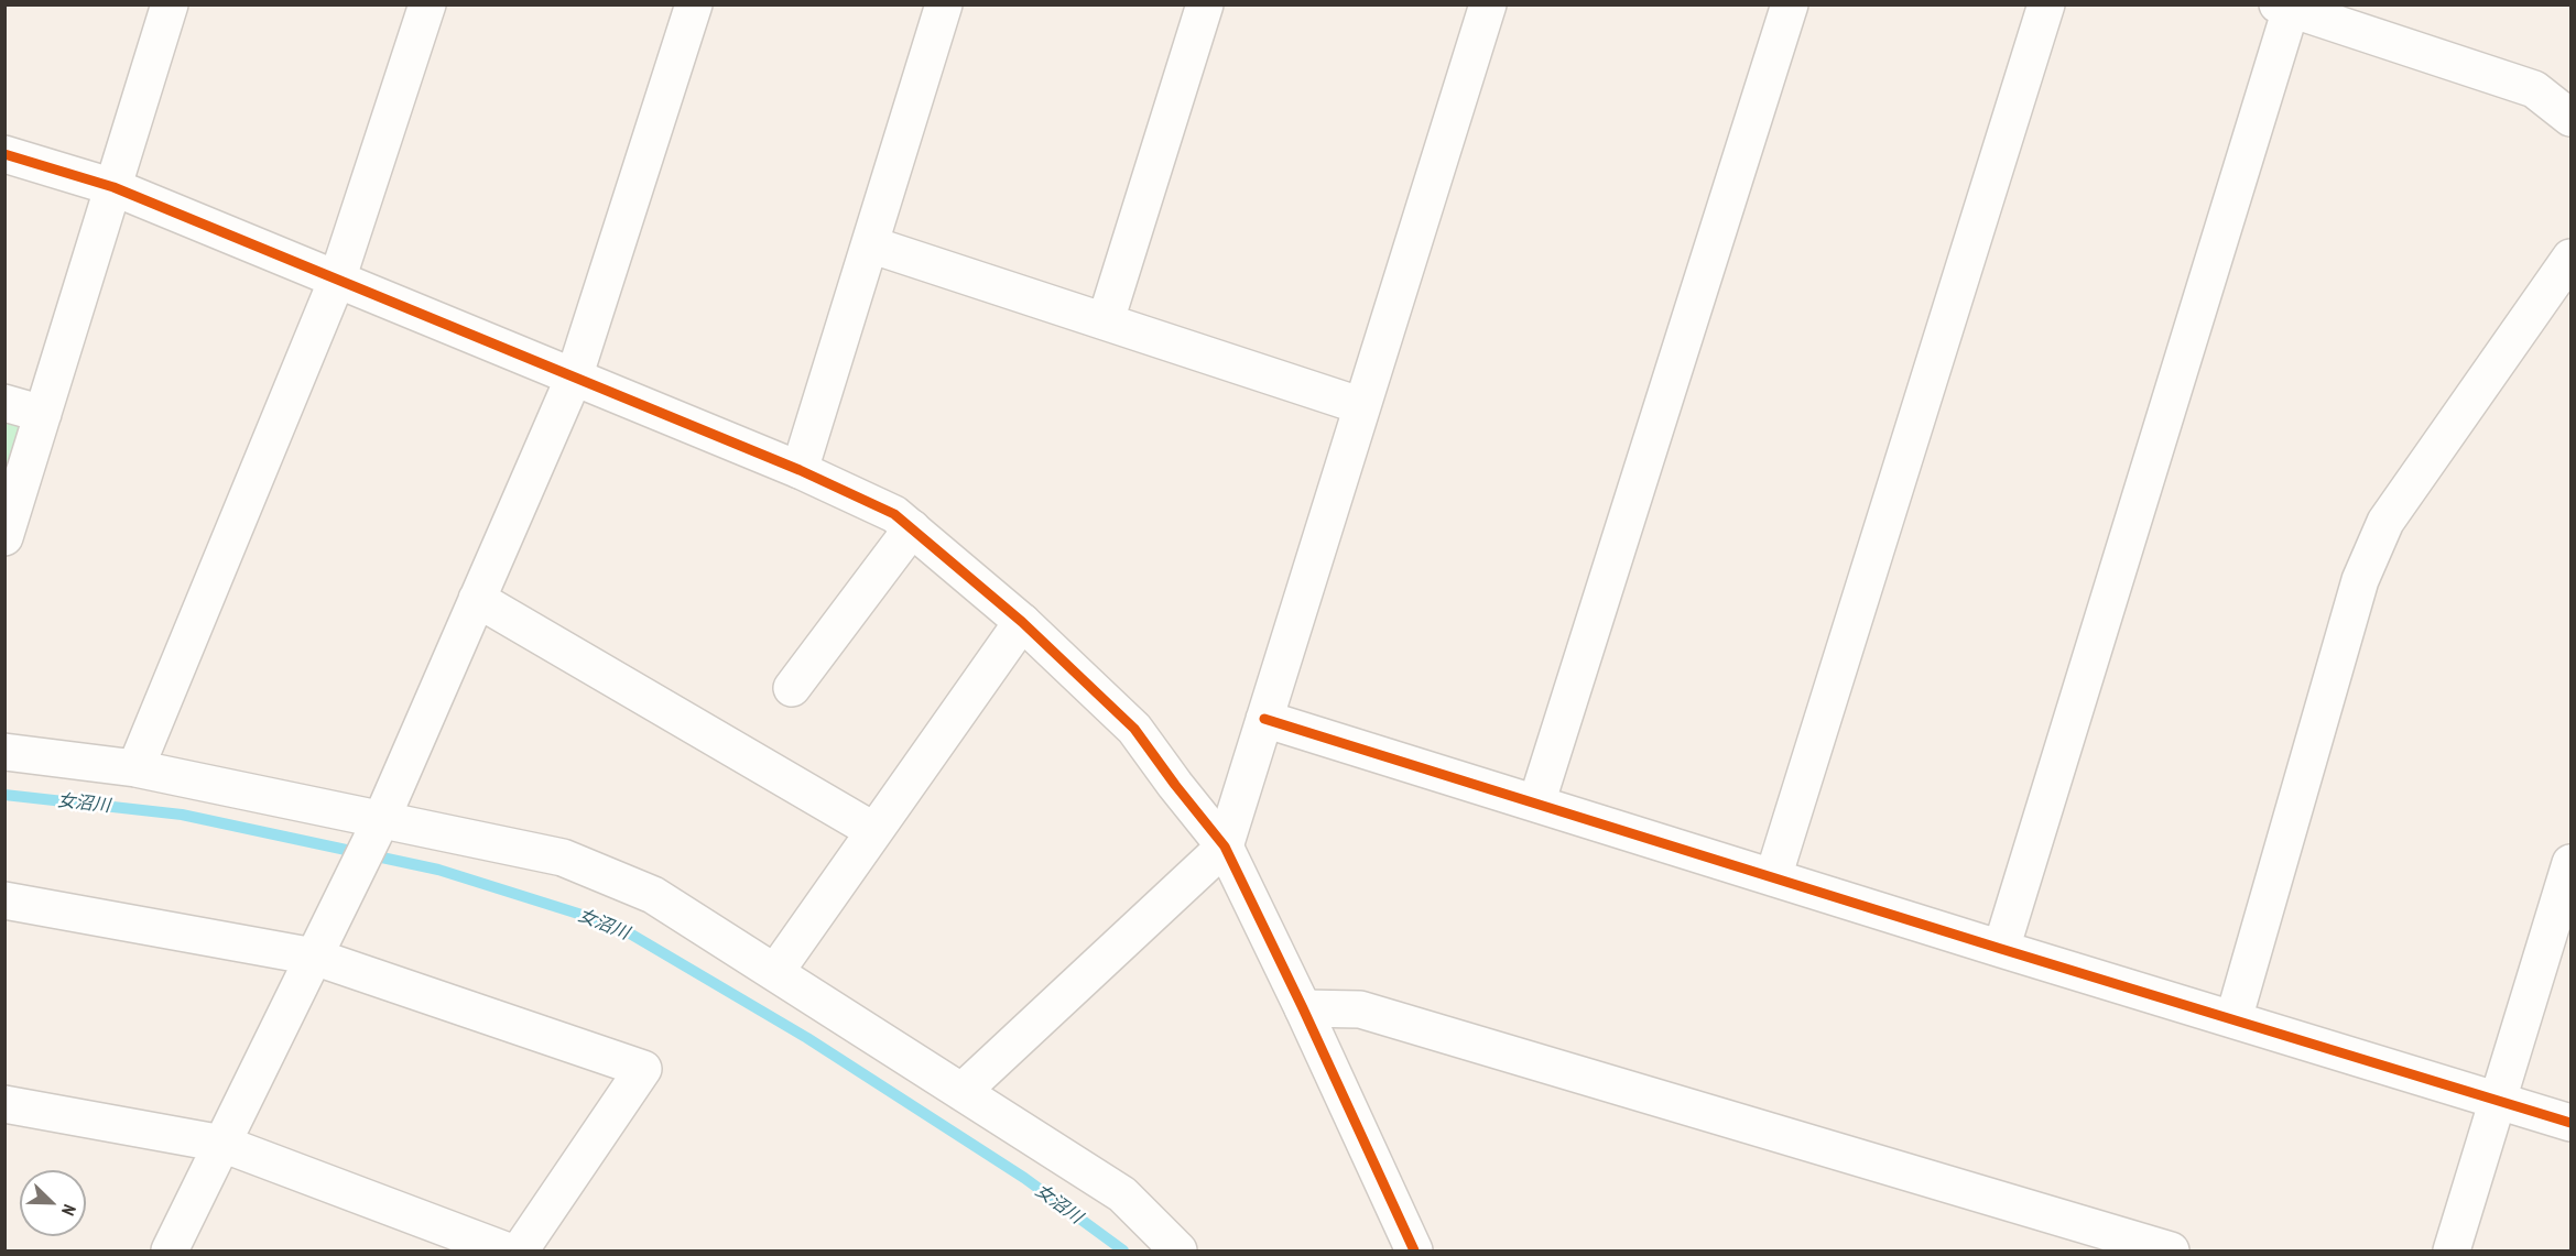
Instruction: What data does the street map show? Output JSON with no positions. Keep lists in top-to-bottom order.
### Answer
{
  "water": ["女沼川"],
  "north": "bottom right"
}
